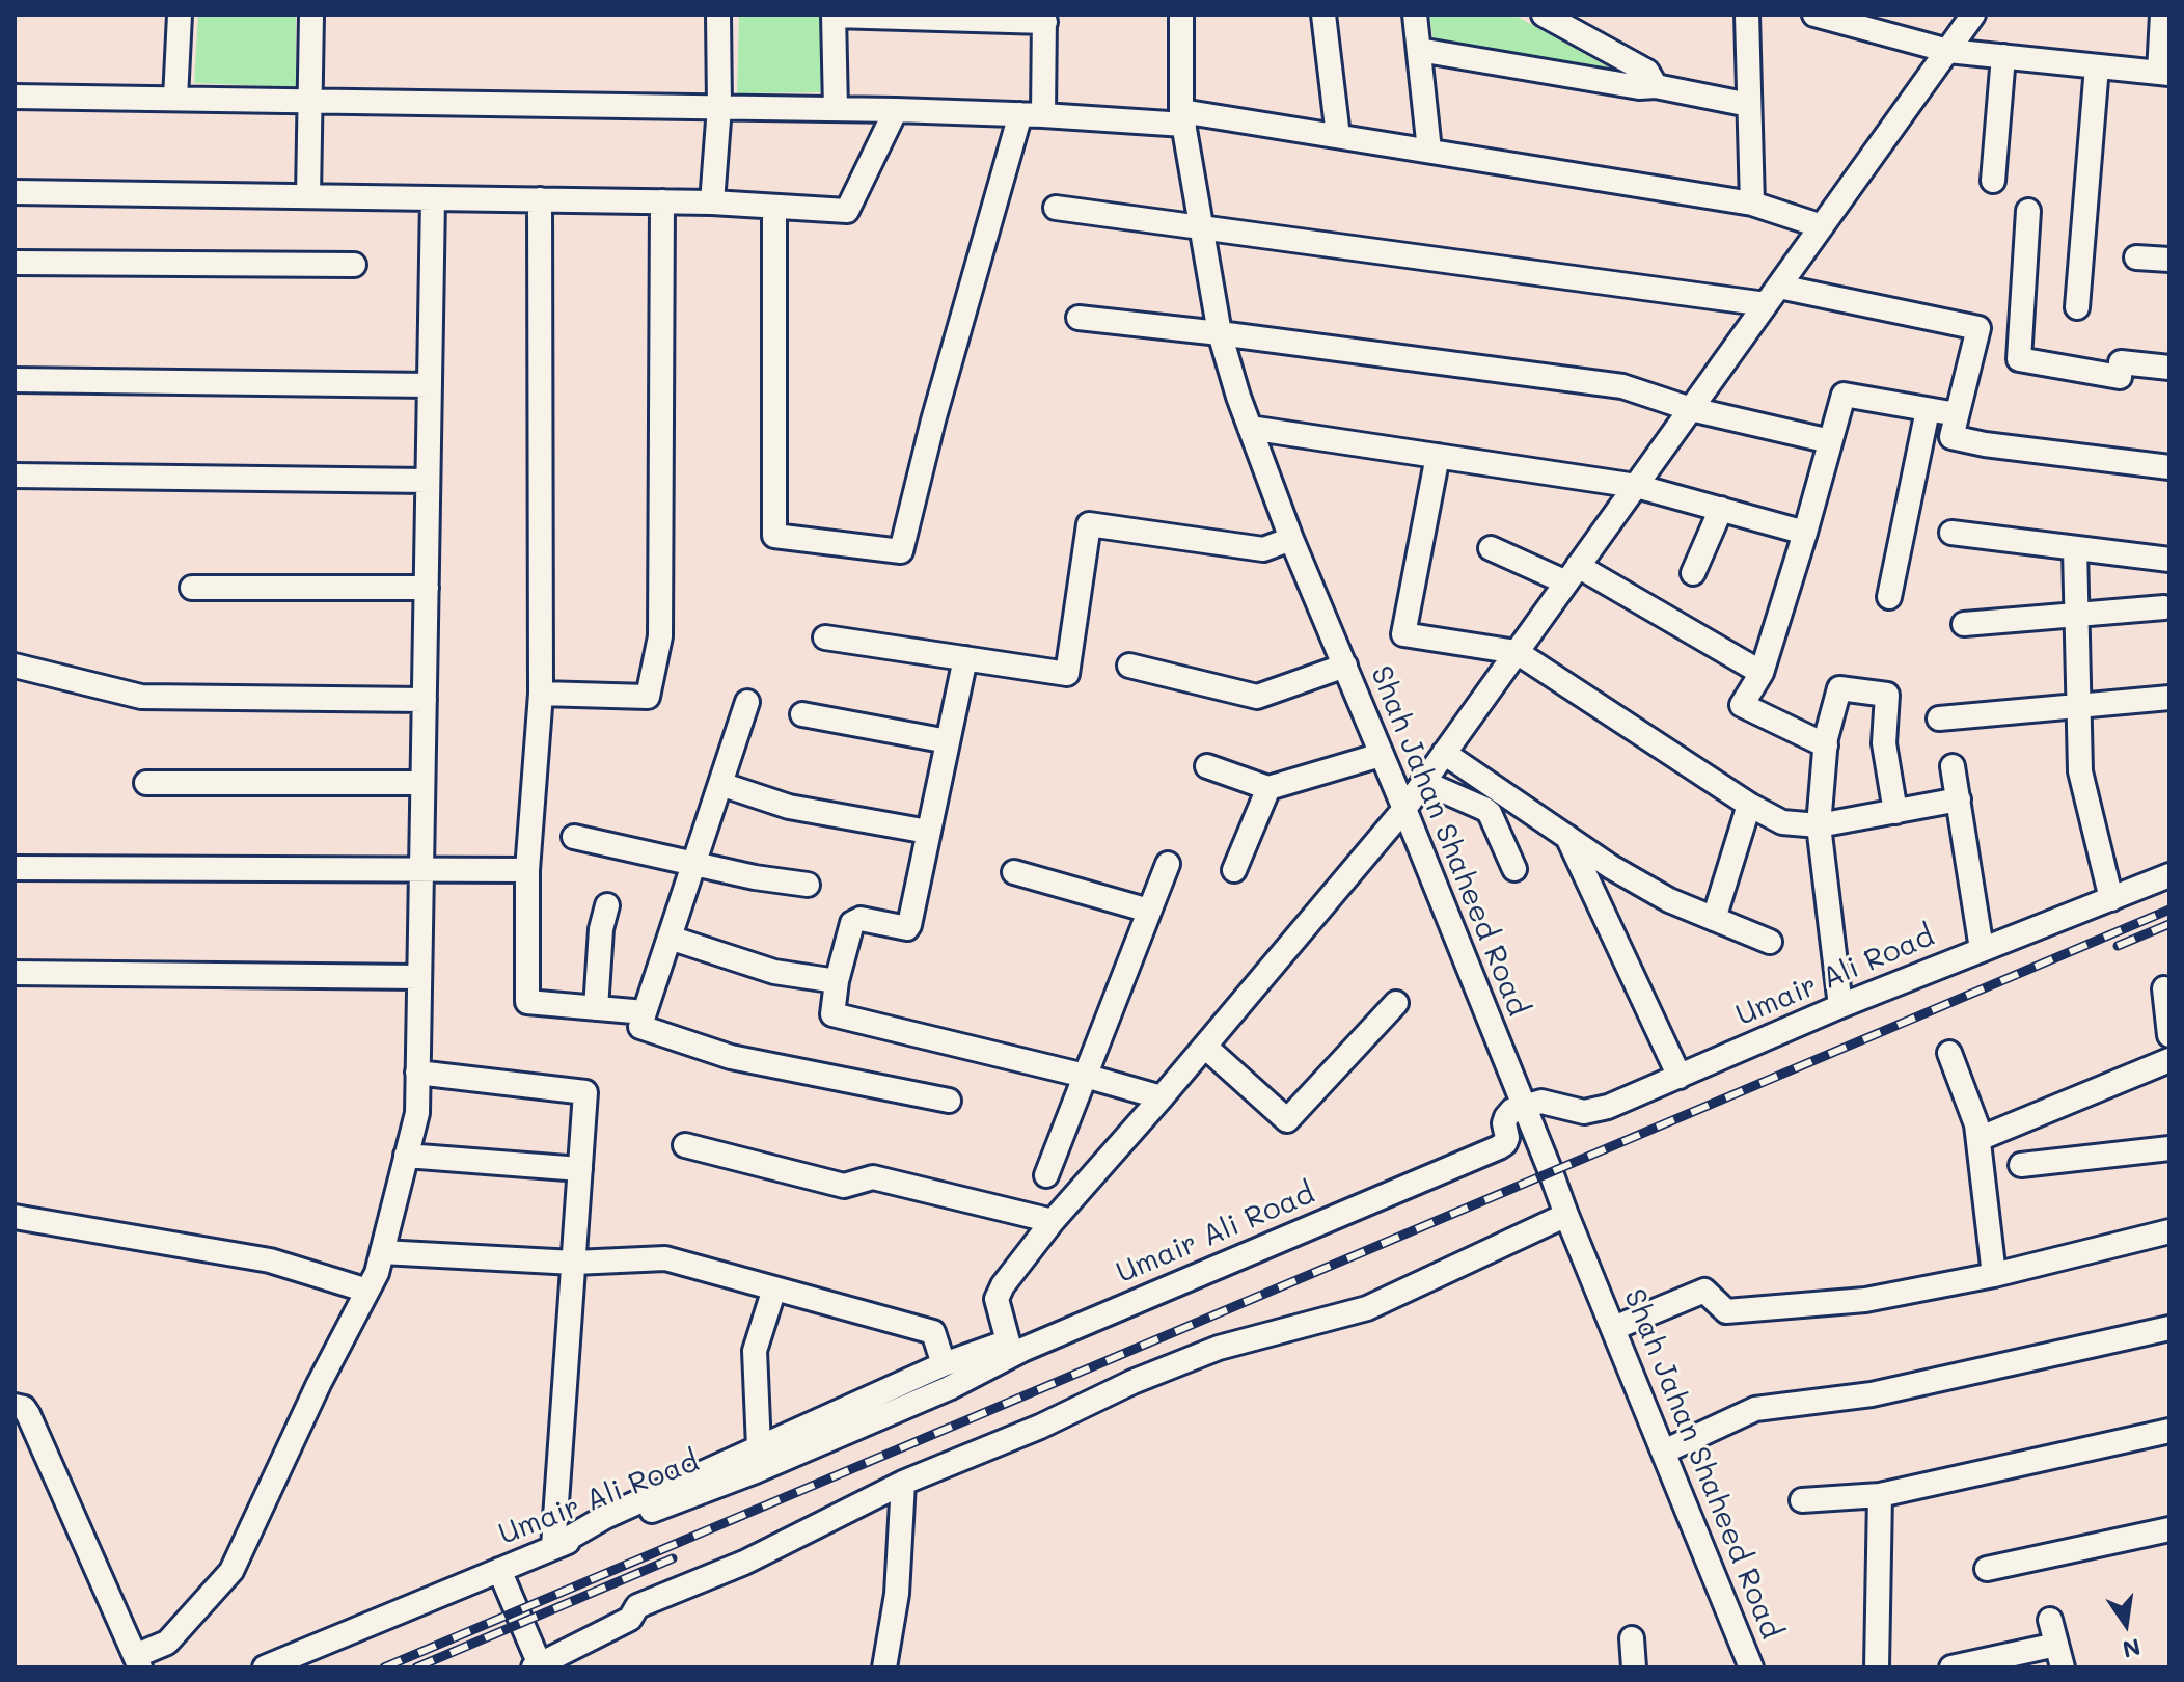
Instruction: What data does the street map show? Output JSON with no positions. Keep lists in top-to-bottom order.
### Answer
{
  "streets": {
    "street": ["Shah Jahan Shaheed Road", "Umair Ali Road"]
  },
  "crossings": [
    ["Shah Jahan Shaheed Road", "Umair Ali Road"]
  ],
  "north": "bottom"
}
